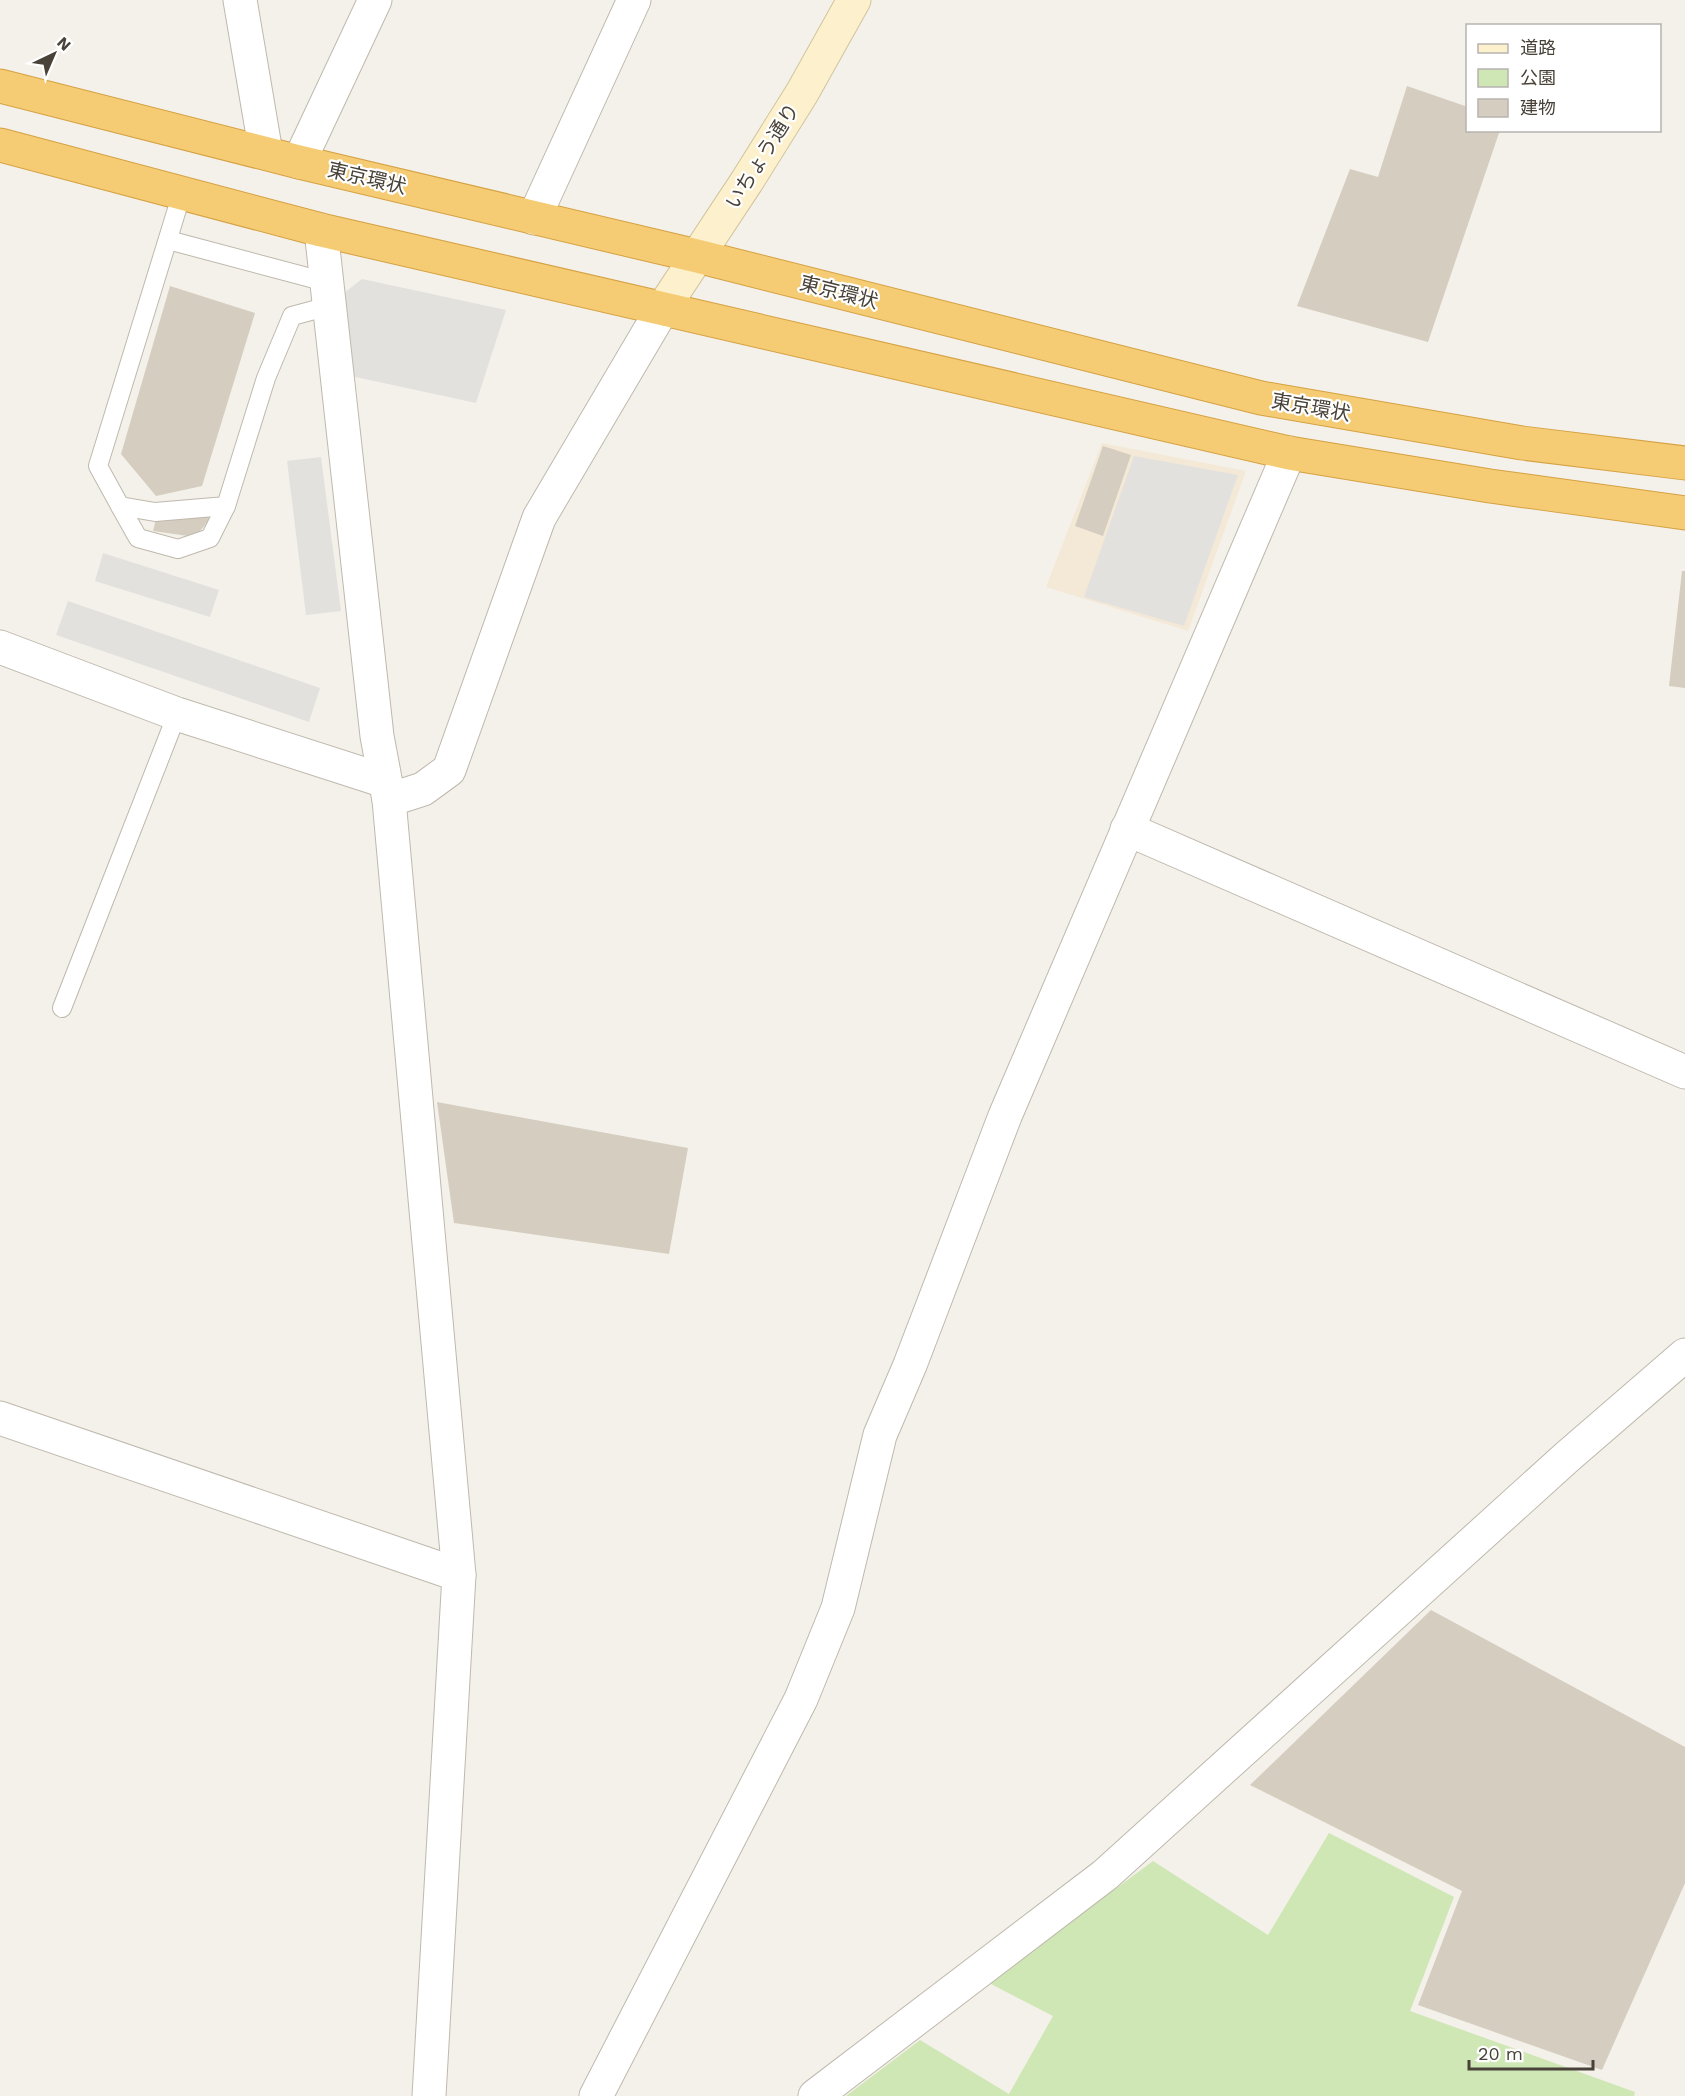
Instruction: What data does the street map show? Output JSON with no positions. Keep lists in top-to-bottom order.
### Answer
{
  "streets": {
    "highway": ["東京環状"],
    "street": ["いちょう通り"]
  },
  "crossings": [
    ["いちょう通り", "東京環状"]
  ],
  "legend": ["道路", "公園", "建物"],
  "scale_bar": "20 m",
  "north": "top right"
}
